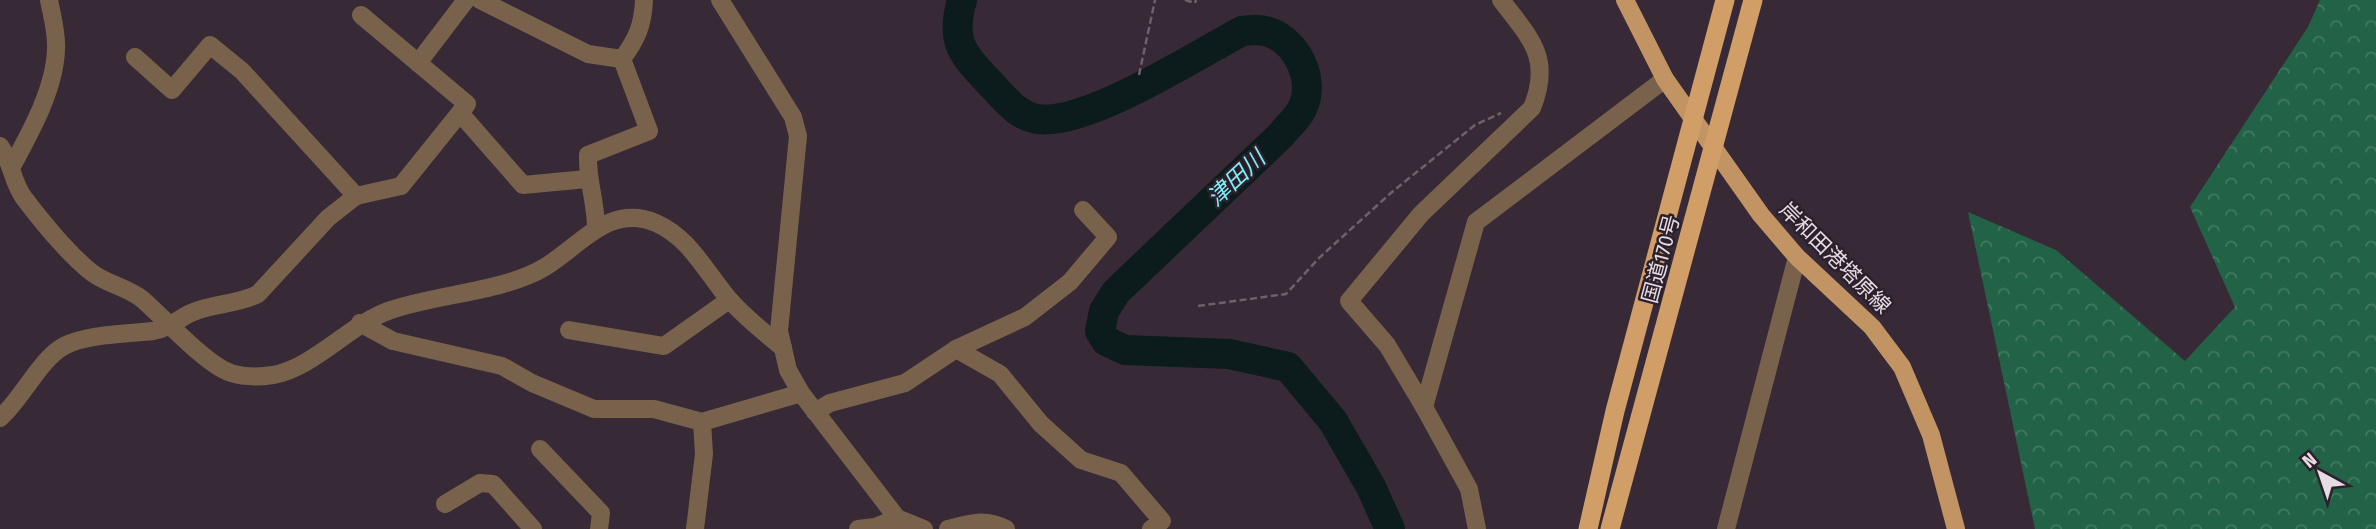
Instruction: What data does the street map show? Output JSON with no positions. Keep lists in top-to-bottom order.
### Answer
{
  "streets": {
    "highway": ["国道170号"],
    "main road": ["岸和田港塔原線"]
  },
  "crossings": [
    ["岸和田港塔原線", "国道170号"]
  ],
  "water": ["津田川"],
  "north": "top left"
}
